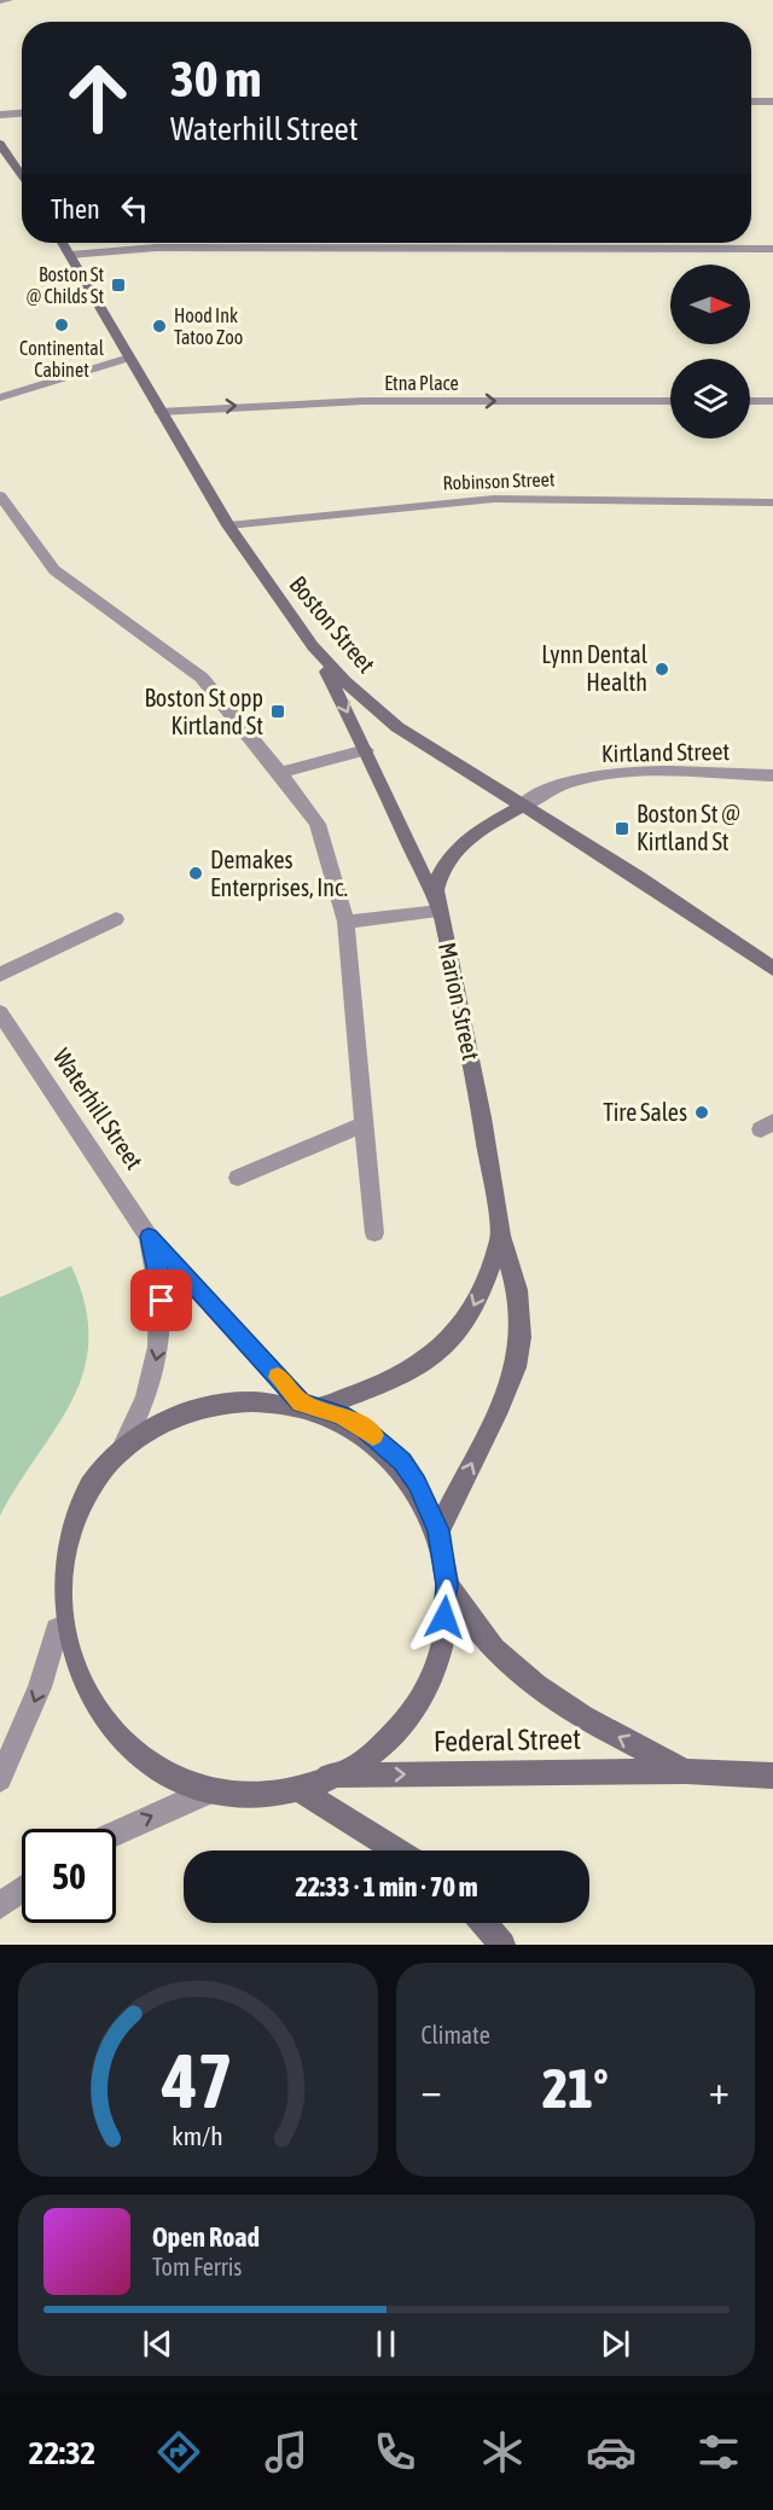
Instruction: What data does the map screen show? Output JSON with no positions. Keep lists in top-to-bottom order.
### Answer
{
  "streets": {
    "main road": ["Boston Street", "Marion Street", "Federal Street"],
    "street": [
      "Etna Place",
      "Robinson Street",
      "Kirtland Street",
      "Waterhill Street"
    ]
  },
  "crossings": [
    ["Etna Place", "Boston Street"],
    ["Robinson Street", "Boston Street"],
    ["Boston Street", "Kirtland Street"],
    ["Boston Street", "Marion Street"],
    ["Kirtland Street", "Marion Street"],
    ["Marion Street", "Waterhill Street"]
  ],
  "places": {
    "transit": ["Boston St @ Childs St", "Boston St opp Kirtland St", "Boston St @ Kirtland St"],
    "other": [
      "Continental Cabinet",
      "Hood Ink Tatoo Zoo",
      "Lynn Dental Health",
      "Demakes Enterprises, Inc.",
      "Tire Sales"
    ]
  },
  "north": "right",
  "page": {
    "turn": ["30 m", "Waterhill Street"],
    "then": "Then",
    "limit": "50",
    "trip": "22:33 · 1 min · 70 m",
    "tile": "Climate",
    "heat": ["−", "21°", "+"],
    "song": ["Open Road", "Tom Ferris"],
    "tabs": "22:32",
    "gauge": ["47", "km/h"]
  }
}
